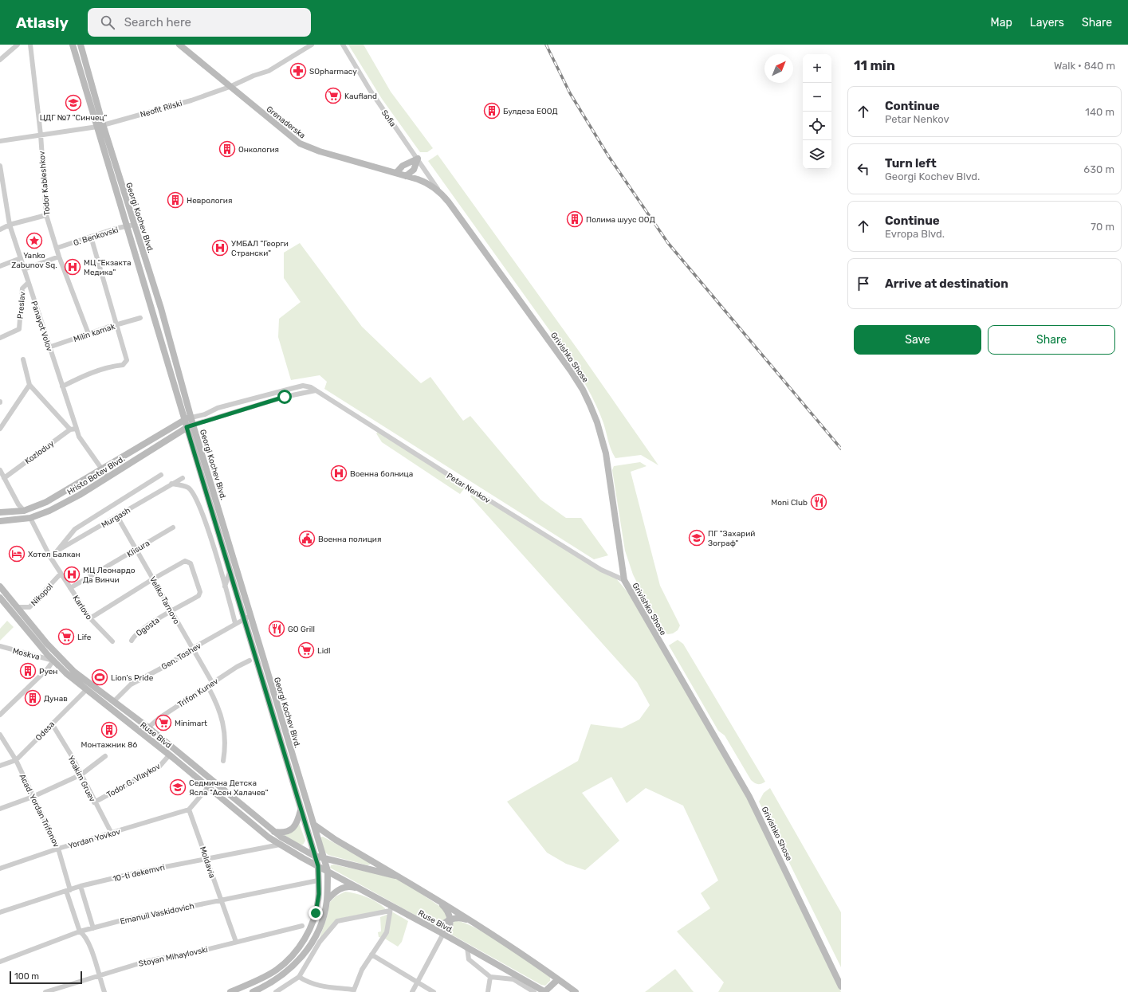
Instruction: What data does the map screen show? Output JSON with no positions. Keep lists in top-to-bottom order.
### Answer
{
  "streets": {
    "main road": [
      "Grenaderska",
      "Georgi Kochev Blvd.",
      "Grivishko Shose",
      "Hristo Botev Blvd.",
      "Ruse Blvd",
      "Ruse Blvd."
    ],
    "street": [
      "Neofit Rilski",
      "Sofia",
      "Todor Kableshkov",
      "G. Benkovski",
      "Preslav",
      "Panayot Volov",
      "Milin kamak",
      "Kozloduy",
      "Petar Nenkov",
      "Murgash",
      "Klisura",
      "Nikopol",
      "Veliko Tarnovo",
      "Karlovo",
      "Ogosta",
      "Moskva",
      "Gen. Toshev",
      "Trifon Kunev",
      "Odesa",
      "Yoakim Gruev",
      "Todor G. Vlaykov",
      "Acad. Yordan Trifonov",
      "Yordan Yovkov",
      "Moldavia",
      "10-ti dekemvri",
      "Emanuil Vaskidovich",
      "Stoyan Mihaylovski"
    ]
  },
  "crossings": [
    ["Neofit Rilski", "Grenaderska"],
    ["Neofit Rilski", "Todor Kableshkov"],
    ["Neofit Rilski", "Georgi Kochev Blvd."],
    ["Sofia", "Grenaderska"],
    ["Sofia", "Grivishko Shose"],
    ["Grenaderska", "Grivishko Shose"],
    ["Todor Kableshkov", "G. Benkovski"],
    ["Todor Kableshkov", "Milin kamak"],
    ["Georgi Kochev Blvd.", "G. Benkovski"],
    ["Georgi Kochev Blvd.", "Hristo Botev Blvd."],
    ["Georgi Kochev Blvd.", "Petar Nenkov"],
    ["Georgi Kochev Blvd.", "Gen. Toshev"],
    ["Georgi Kochev Blvd.", "Ruse Blvd"],
    ["Georgi Kochev Blvd.", "Emanuil Vaskidovich"],
    ["Georgi Kochev Blvd.", "Ruse Blvd."],
    ["Preslav", "Panayot Volov"],
    ["Panayot Volov", "Milin kamak"],
    ["Panayot Volov", "Kozloduy"],
    ["Panayot Volov", "Hristo Botev Blvd."],
    ["Grivishko Shose", "Petar Nenkov"],
    ["Hristo Botev Blvd.", "Petar Nenkov"],
    ["Hristo Botev Blvd.", "Karlovo"],
    ["Murgash", "Veliko Tarnovo"],
    ["Murgash", "Karlovo"],
    ["Klisura", "Veliko Tarnovo"],
    ["Klisura", "Karlovo"],
    ["Nikopol", "Karlovo"],
    ["Nikopol", "Ruse Blvd"],
    ["Veliko Tarnovo", "Ogosta"],
    ["Veliko Tarnovo", "Gen. Toshev"],
    ["Veliko Tarnovo", "Trifon Kunev"],
    ["Moskva", "Ruse Blvd"],
    ["Gen. Toshev", "Ruse Blvd"],
    ["Trifon Kunev", "Ruse Blvd"],
    ["Odesa", "Ruse Blvd"],
    ["Odesa", "Yoakim Gruev"],
    ["Odesa", "Acad. Yordan Trifonov"],
    ["Ruse Blvd", "Todor G. Vlaykov"],
    ["Ruse Blvd", "10-ti dekemvri"],
    ["Ruse Blvd", "Ruse Blvd."],
    ["Yoakim Gruev", "Todor G. Vlaykov"],
    ["Yoakim Gruev", "Yordan Yovkov"],
    ["Acad. Yordan Trifonov", "Yordan Yovkov"],
    ["Acad. Yordan Trifonov", "10-ti dekemvri"],
    ["Acad. Yordan Trifonov", "Emanuil Vaskidovich"],
    ["Acad. Yordan Trifonov", "Stoyan Mihaylovski"],
    ["Yordan Yovkov", "Moldavia"],
    ["Moldavia", "10-ti dekemvri"],
    ["Moldavia", "Emanuil Vaskidovich"],
    ["Moldavia", "Stoyan Mihaylovski"]
  ],
  "places": {
    "pharmacy": ["SOpharmacy"],
    "supermarket": [
      "Kaufland",
      "Life",
      "Lidl",
      "Minimart"
    ],
    "school or university": ["ЦДГ №7 \"Синчец\"", "ПГ \"Захарий Зограф\"", "Седмична Детска Ясла \"Асен Халачев\""],
    "building": [
      "Булдеза ЕООД",
      "Онкология",
      "Неврология",
      "Полима шуус ООД",
      "Руен",
      "Дунав",
      "Монтажник 86"
    ],
    "place": ["Yanko Zabunov Sq."],
    "hospital": [
      "УМБАЛ \"Георги Странски\"",
      "МЦ \"Екзакта Медика\"",
      "Военна болница",
      "МЦ Леонардо Да Винчи"
    ],
    "restaurant": ["Moni Club", "GO Grill"],
    "public building": ["Военна полиция"],
    "hotel": ["Хотел Балкан"],
    "sports": ["Lion's Pride"]
  },
  "scale_bar": "100 m",
  "north": "top right",
  "page": {
    "header": "Atlasly",
    "search": "Search here",
    "nav": ["Map", "Layers", "Share"],
    "heading": ["11 min", "Walk · 840 m"],
    "map_buttons": ["+", "−"],
    "list": [
      ["Continue", "Petar Nenkov", "140 m"],
      ["Turn left", "Georgi Kochev Blvd.", "630 m"],
      ["Continue", "Evropa Blvd.", "70 m"],
      "Arrive at destination"
    ],
    "buttons": ["Save", "Share"],
    "scale": "100 m"
  }
}
